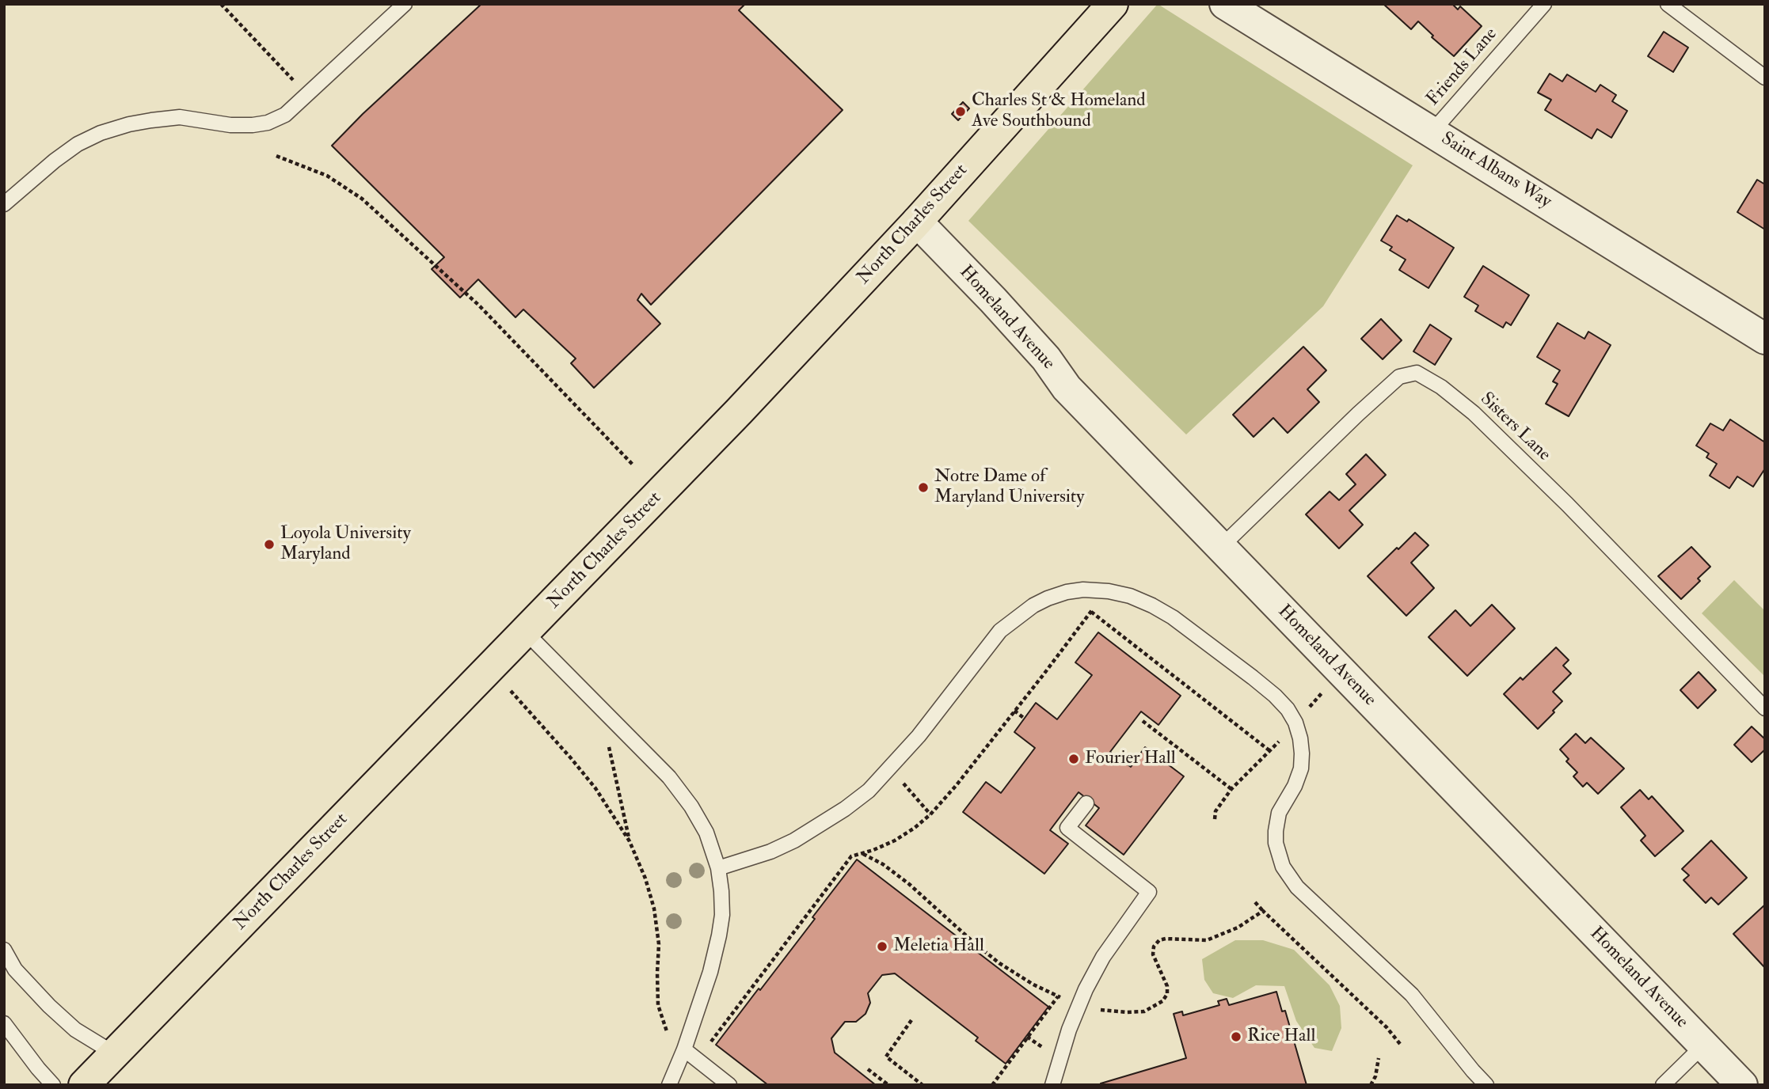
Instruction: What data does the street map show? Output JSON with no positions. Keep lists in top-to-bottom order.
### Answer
{
  "streets": {
    "main road": ["North Charles Street"],
    "street": ["Saint Albans Way", "Homeland Avenue"],
    "lane": ["Friends Lane", "Sisters Lane"]
  },
  "crossings": [
    ["Friends Lane", "Saint Albans Way"],
    ["North Charles Street", "Homeland Avenue"],
    ["Homeland Avenue", "Sisters Lane"]
  ],
  "places": [
    "Charles St & Homeland Ave Southbound",
    "Notre Dame of Maryland University",
    "Loyola University Maryland",
    "Fourier Hall",
    "Meletia Hall",
    "Rice Hall"
  ]
}
